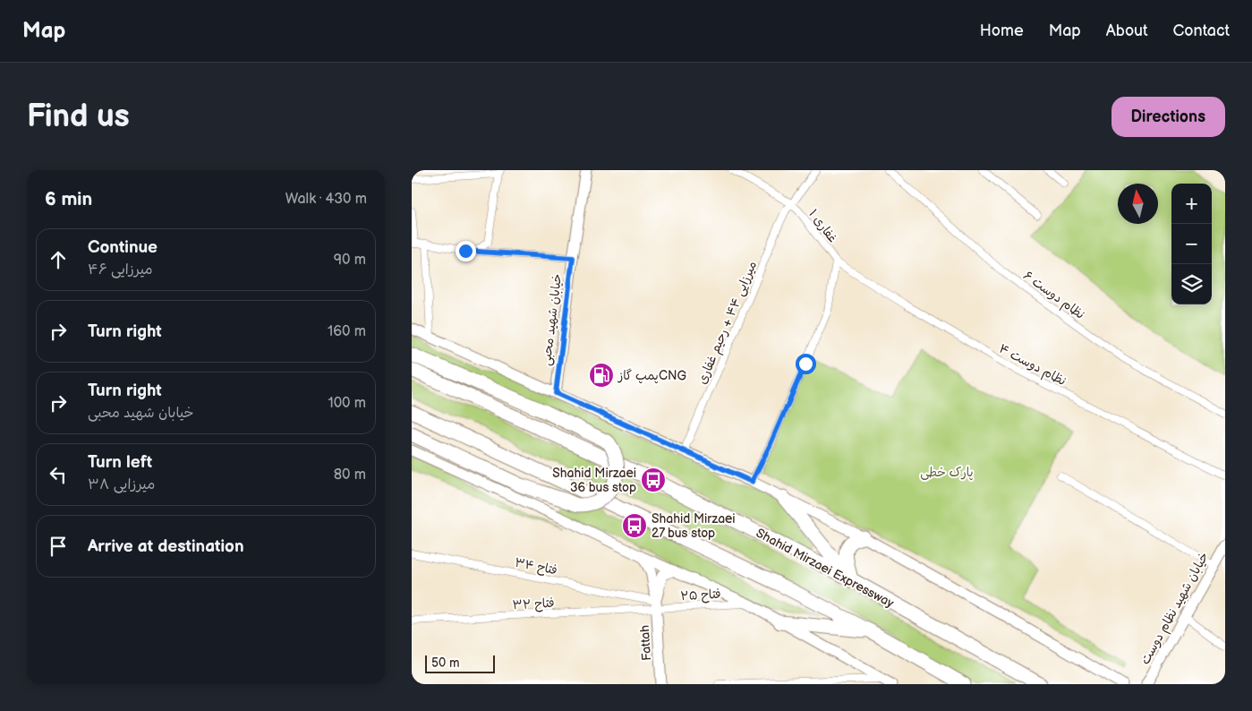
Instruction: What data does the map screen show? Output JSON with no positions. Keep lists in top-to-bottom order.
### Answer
{
  "streets": {
    "highway": ["Shahid Mirzaei Expressway"],
    "street": [
      "غفاری ۱",
      "نظام دوست ۶",
      "خیابان شهید محبی",
      "میرزایی ۴۴ + رحیم غفاری",
      "نظام دوست ۴",
      "فتاح ۳۴",
      "فتاح ۲۵",
      "فتاح ۳۲",
      "خیابان شهید نظام دوست",
      "Fattah"
    ]
  },
  "crossings": [
    ["غفاری ۱", "میرزایی ۴۴ + رحیم غفاری"],
    ["غفاری ۱", "نظام دوست ۴"],
    ["فتاح ۳۴", "فتاح ۲۵"],
    ["فتاح ۳۴", "فتاح ۳۲"],
    ["فتاح ۳۴", "Fattah"],
    ["فتاح ۲۵", "فتاح ۳۲"],
    ["فتاح ۲۵", "Fattah"],
    ["فتاح ۳۲", "Fattah"]
  ],
  "parks": ["پارک خطی"],
  "places": {
    "fuel station": ["پمپ گازCNG"],
    "bus stop": ["Shahid Mirzaei 36 bus stop", "Shahid Mirzaei 27 bus stop"]
  },
  "scale_bar": "50 m",
  "north": "top",
  "page": {
    "header": "Map",
    "nav": [
      "Home",
      "Map",
      "About",
      "Contact"
    ],
    "buttons": "Directions",
    "title": "Find us",
    "heading": ["6 min", "Walk · 430 m"],
    "map_buttons": ["+", "−"],
    "list": [
      ["Continue", "میرزایی ۴۶", "90 m"],
      ["Turn right", "160 m"],
      ["Turn right", "خیابان شهید محبی", "100 m"],
      ["Turn left", "میرزایی ۳۸", "80 m"],
      "Arrive at destination"
    ],
    "scale": "50 m"
  }
}
